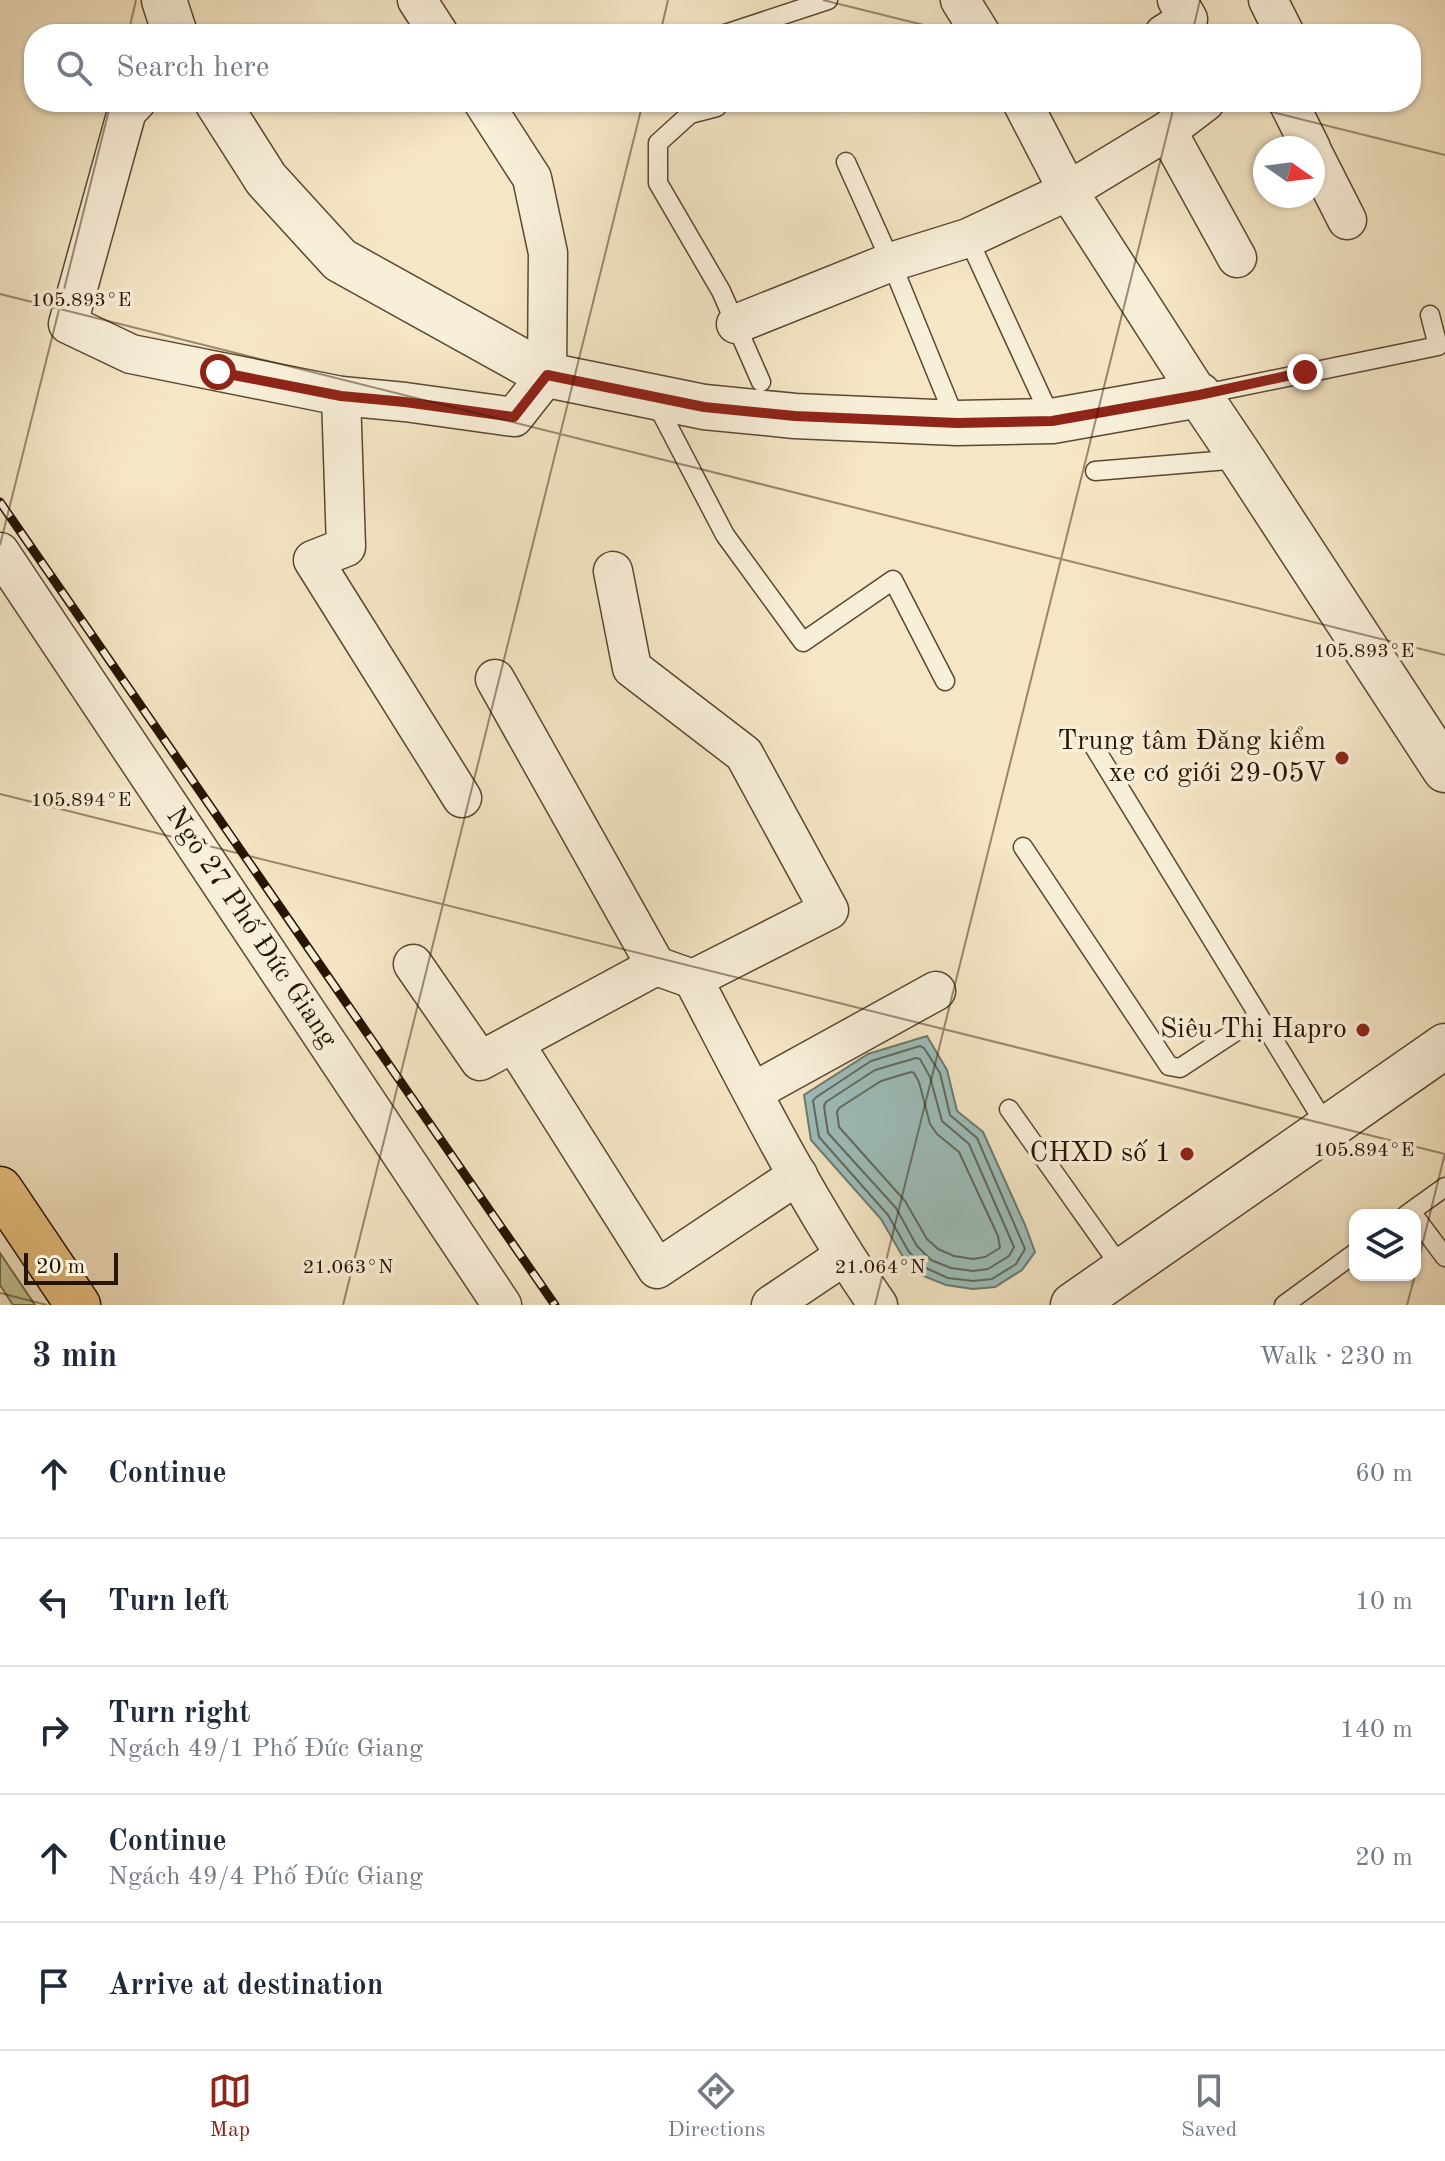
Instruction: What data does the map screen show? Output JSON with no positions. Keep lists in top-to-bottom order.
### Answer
{
  "streets": {
    "street": ["Ngõ 27 Phố Đức Giang"]
  },
  "places": ["Trung tâm Đăng kiểm xe cơ giới 29-05V", "Siêu Thị Hapro", "CHXD số 1"],
  "scale_bar": "20 m",
  "north": "right",
  "page": {
    "search": "Search here",
    "scale": "20 m",
    "heading": ["3 min", "Walk · 230 m"],
    "list": [
      ["Continue", "60 m"],
      ["Turn left", "10 m"],
      ["Turn right", "Ngách 49/1 Phố Đức Giang", "140 m"],
      ["Continue", "Ngách 49/4 Phố Đức Giang", "20 m"],
      "Arrive at destination"
    ],
    "nav": ["Map", "Directions", "Saved"]
  },
  "coordinates": [
    "105.893°E",
    "105.894°E",
    "21.063°N",
    "21.064°N"
  ]
}
